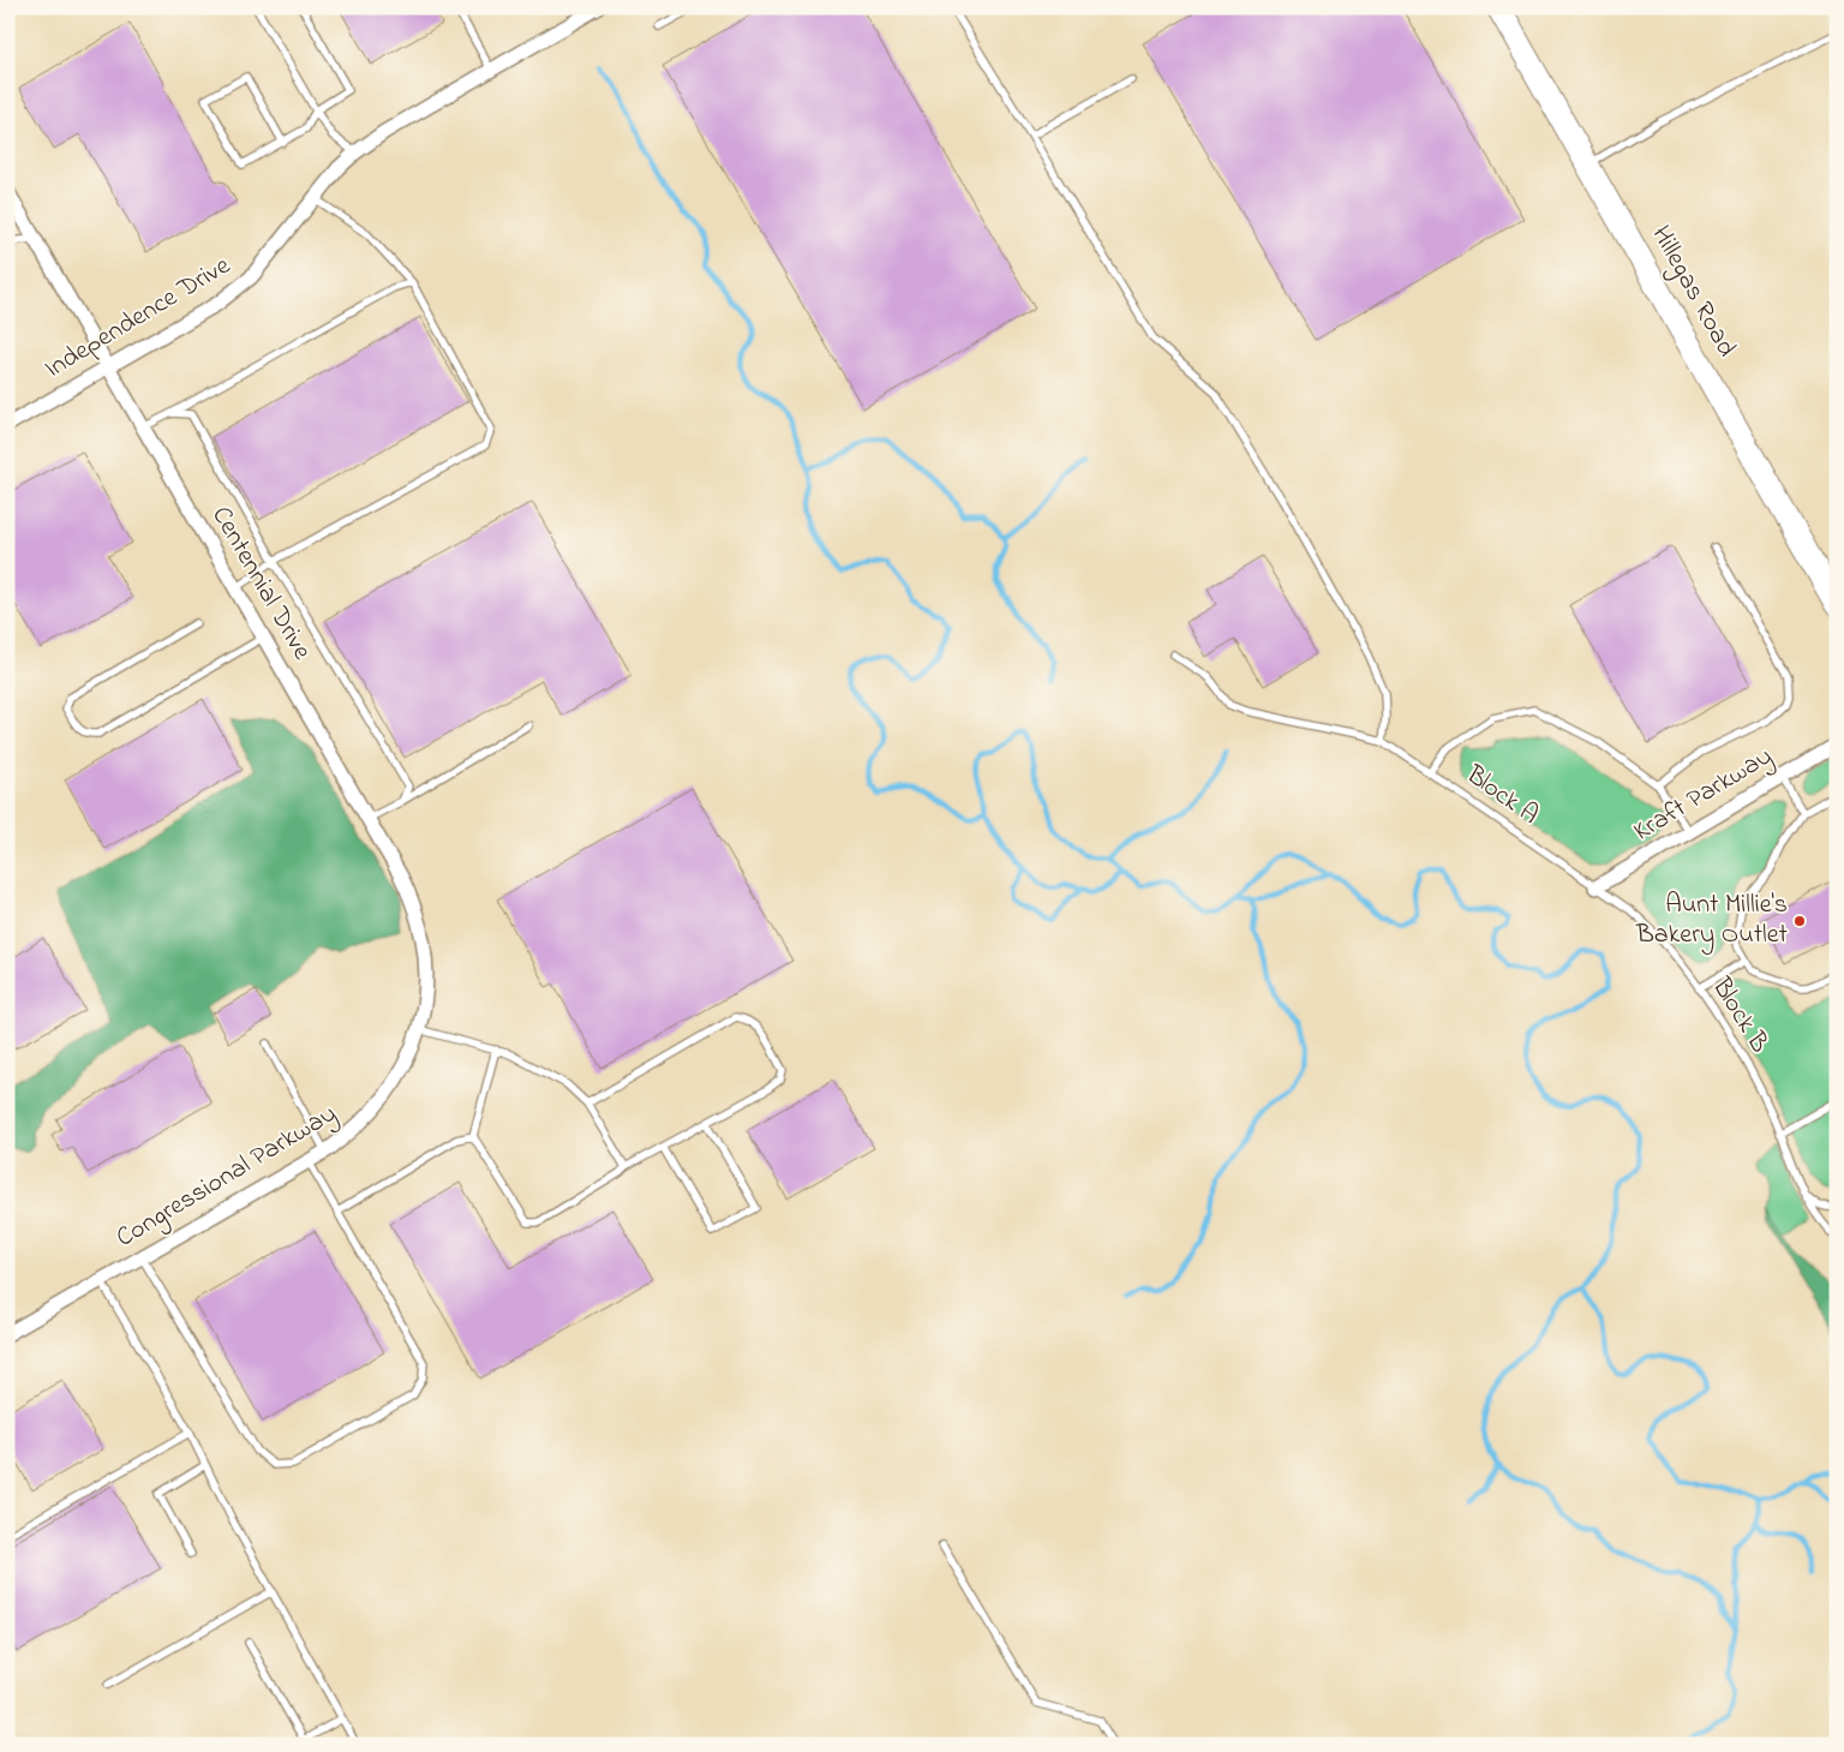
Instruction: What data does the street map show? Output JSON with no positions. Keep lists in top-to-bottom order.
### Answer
{
  "streets": {
    "main road": ["Hillegas Road"],
    "street": [
      "Independence Drive",
      "Centennial Drive",
      "Kraft Parkway",
      "Congressional Parkway"
    ],
    "lane": ["Block A", "Block B"]
  },
  "crossings": [
    ["Independence Drive", "Centennial Drive"],
    ["Centennial Drive", "Congressional Parkway"],
    ["Kraft Parkway", "Block A"],
    ["Kraft Parkway", "Block B"],
    ["Block A", "Block B"]
  ],
  "places": ["Aunt Millie's Bakery Outlet"]
}
